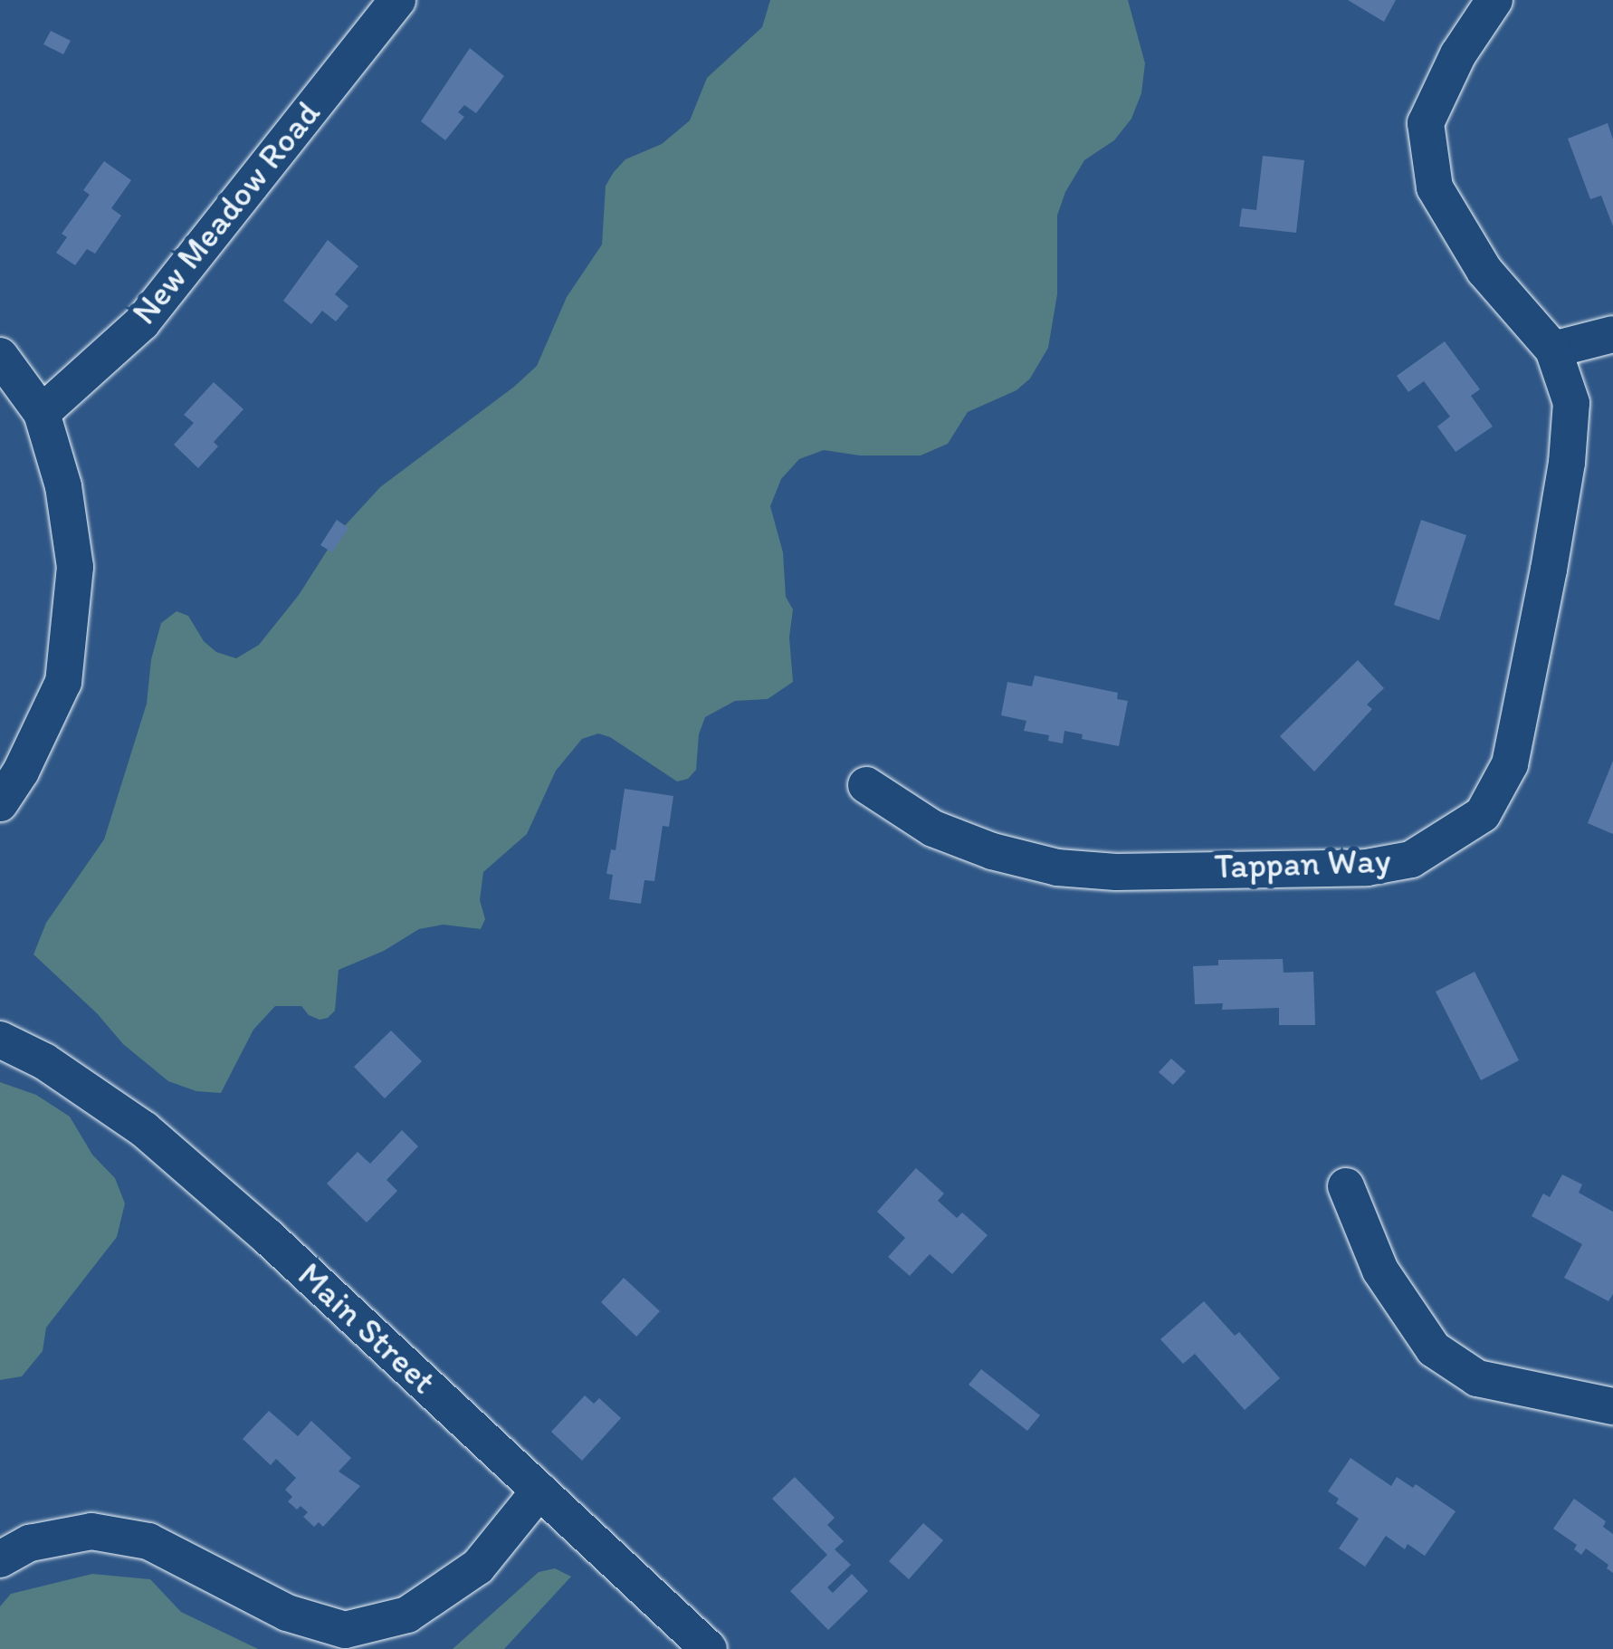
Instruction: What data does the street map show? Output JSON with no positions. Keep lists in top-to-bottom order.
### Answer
{
  "streets": {
    "street": ["New Meadow Road", "Tappan Way", "Main Street"]
  }
}
